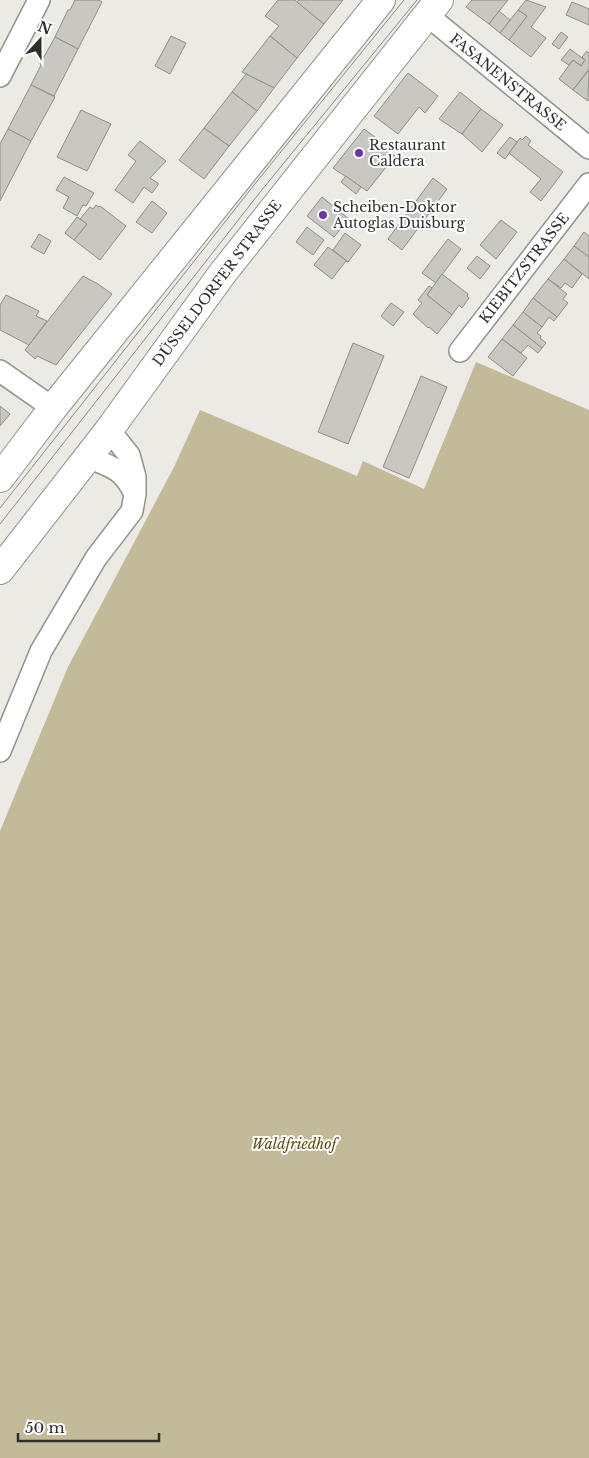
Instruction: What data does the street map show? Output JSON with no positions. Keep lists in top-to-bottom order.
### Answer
{
  "streets": {
    "main road": ["DÜSSELDORFER STRASSE"],
    "street": ["FASANENSTRASSE", "KIEBITZSTRASSE"]
  },
  "crossings": [
    ["FASANENSTRASSE", "DÜSSELDORFER STRASSE"]
  ],
  "parks": ["Waldfriedhof"],
  "places": ["Restaurant Caldera", "Scheiben-Doktor Autoglas Duisburg"],
  "scale_bar": "50 m",
  "north": "top"
}
